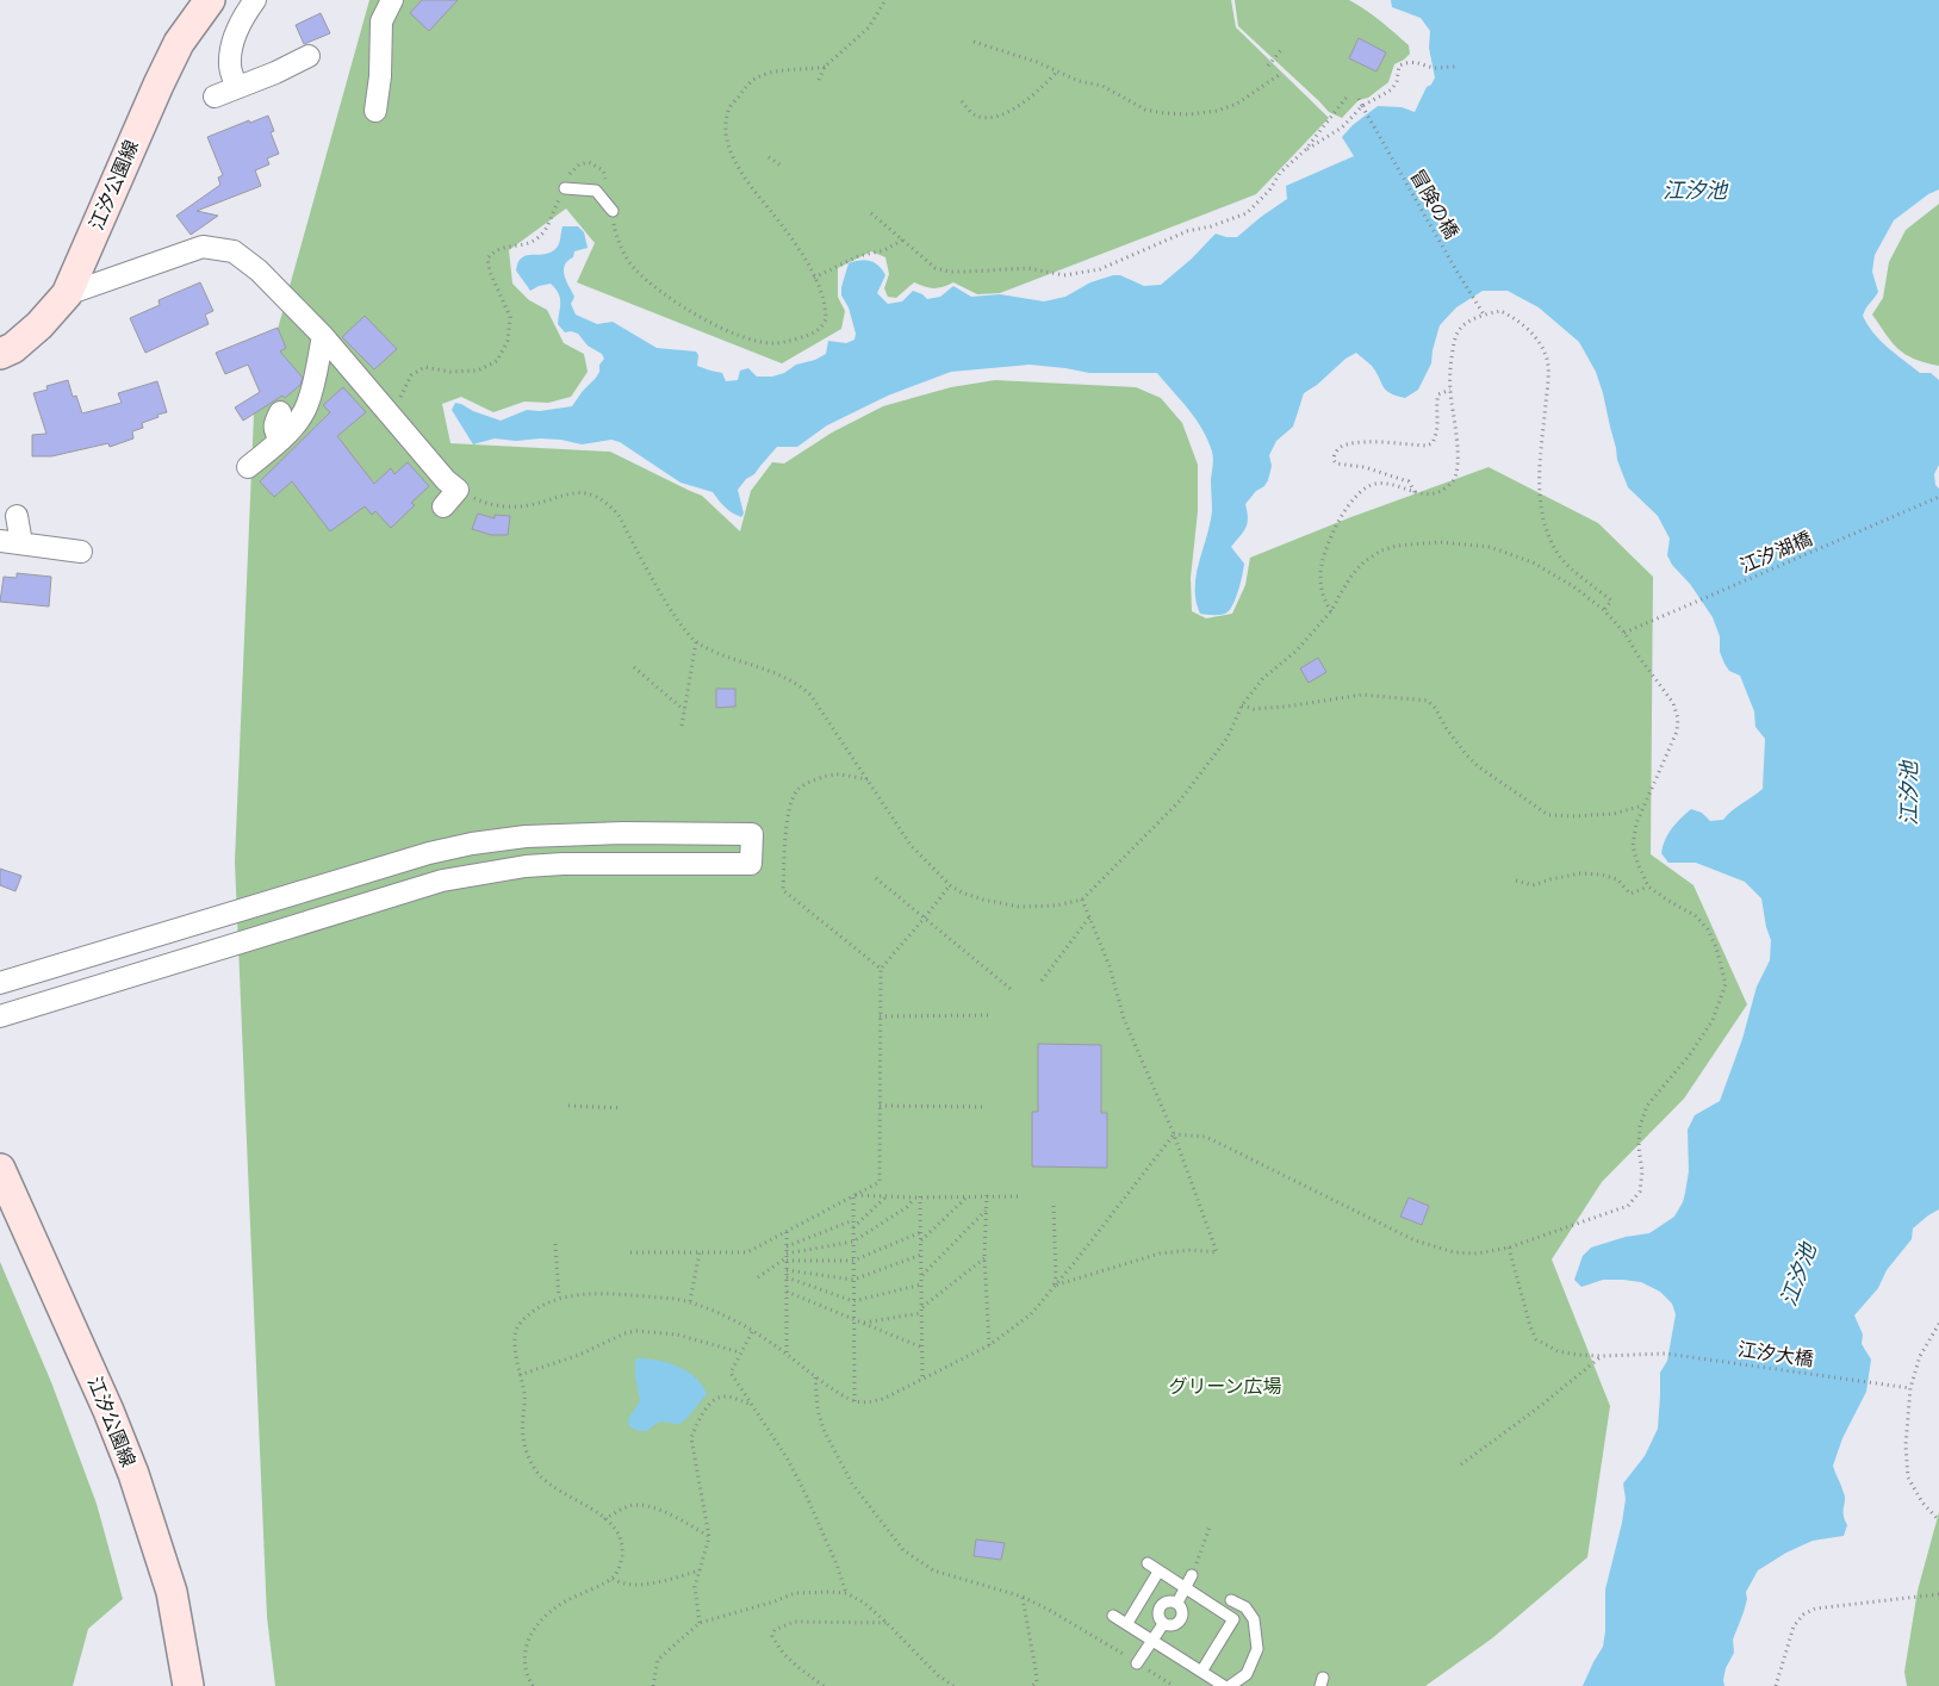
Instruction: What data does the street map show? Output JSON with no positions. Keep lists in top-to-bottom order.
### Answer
{
  "streets": {
    "main road": ["江汐公園線"],
    "path": ["冒険の橋", "江汐湖橋", "江汐大橋"]
  },
  "water": ["江汐池"],
  "parks": ["グリーン広場"]
}
